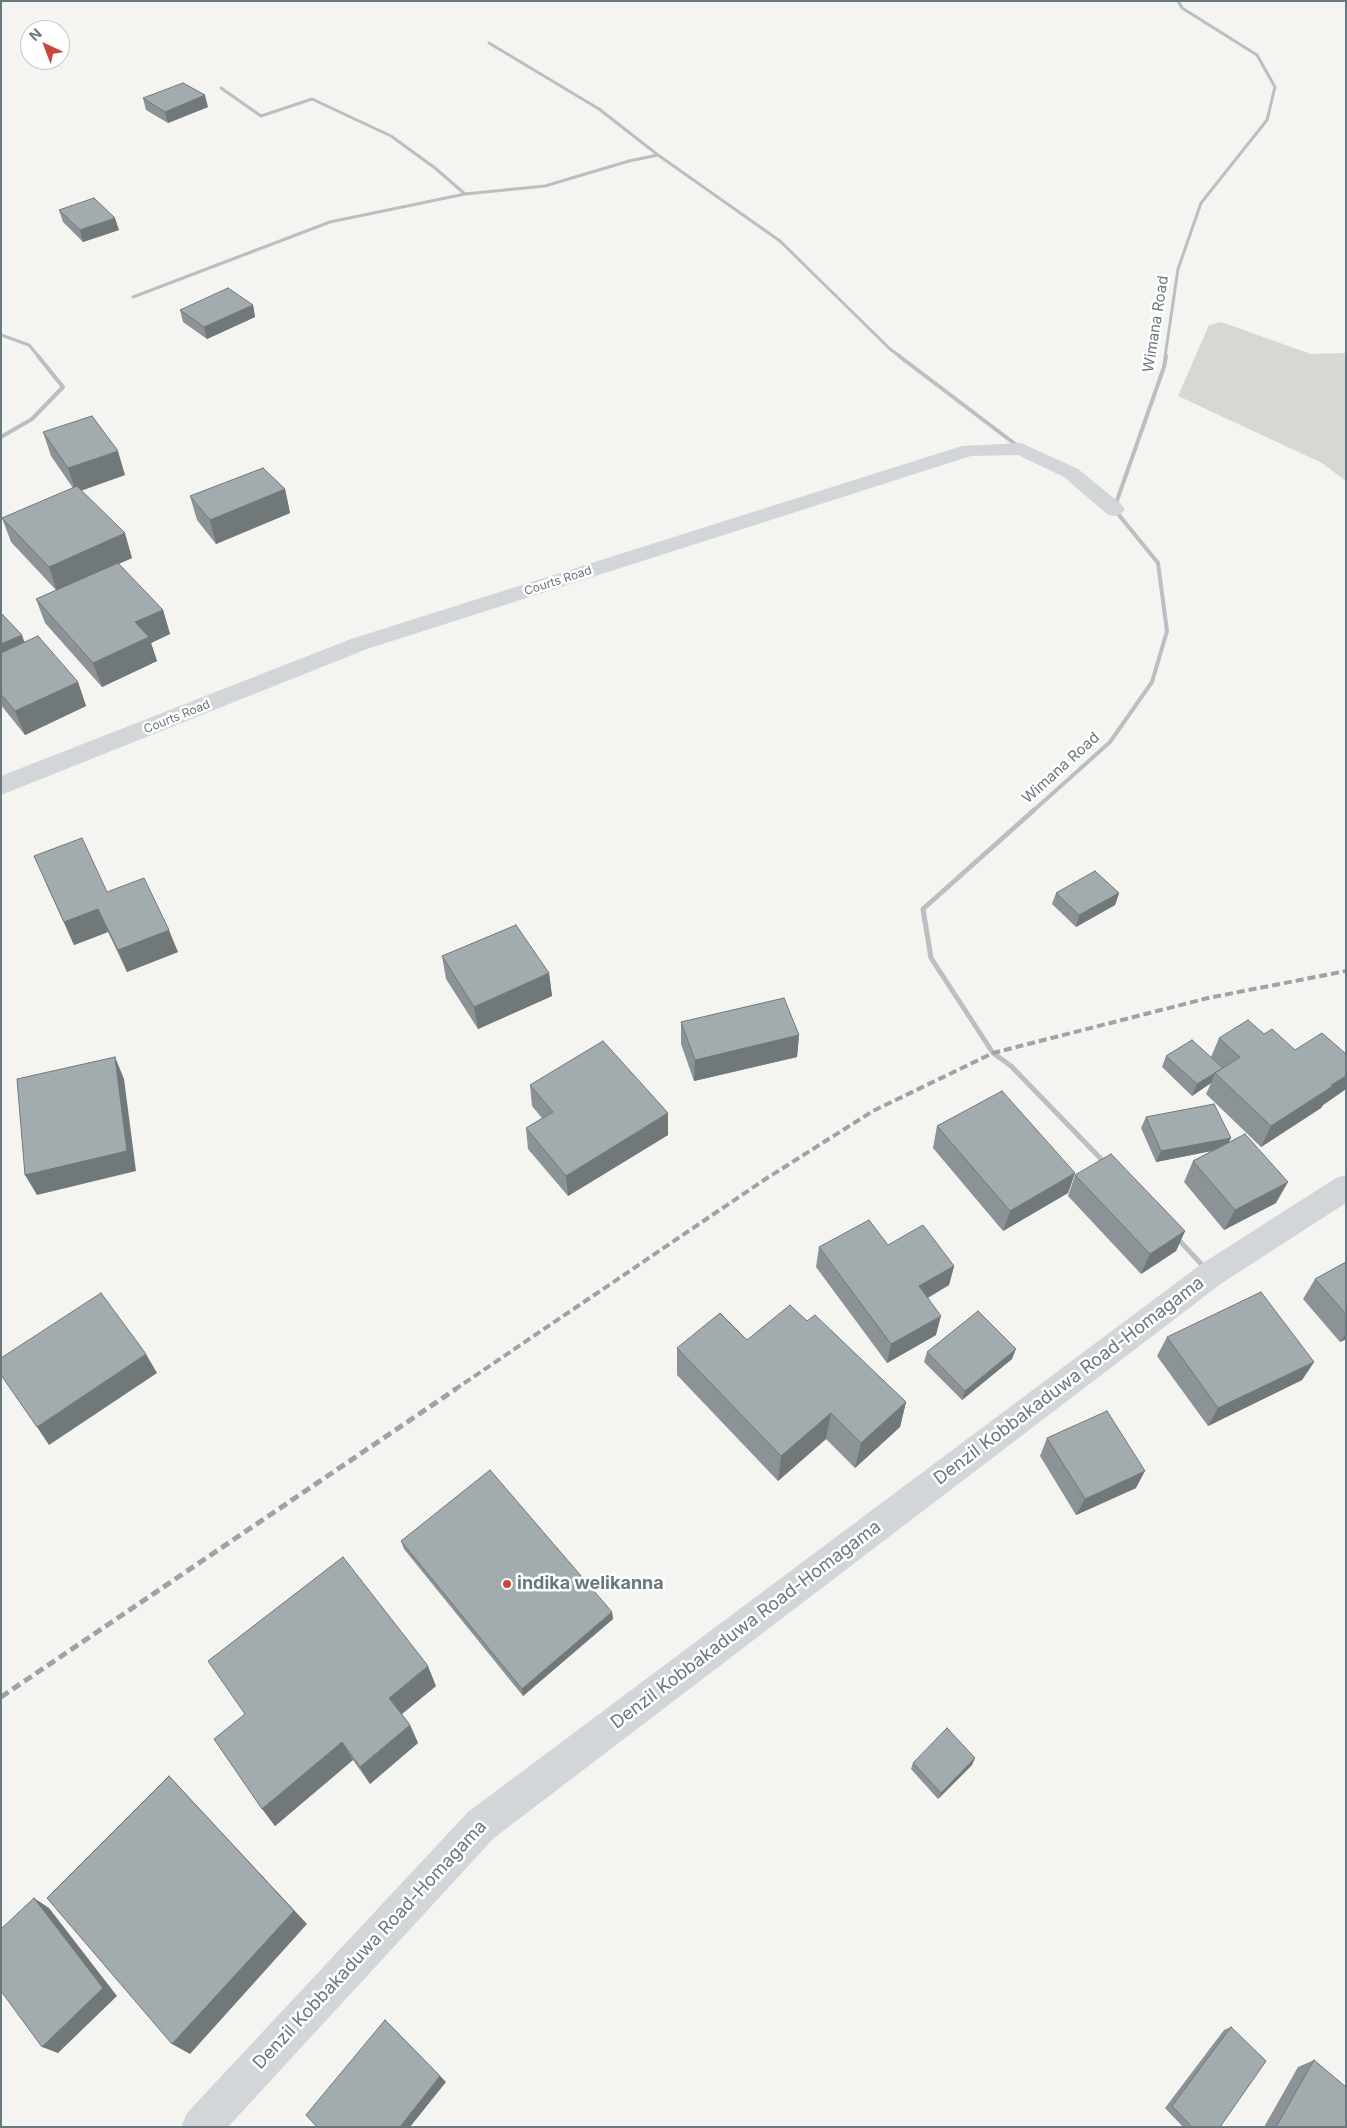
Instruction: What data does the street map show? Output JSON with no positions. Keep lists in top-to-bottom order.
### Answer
{
  "streets": {
    "street": ["Wimana Road", "Courts Road", "Denzil Kobbakaduwa Road-Homagama"]
  },
  "crossings": [
    ["Wimana Road", "Courts Road"]
  ],
  "places": ["indika welikanna"],
  "north": "top left"
}
